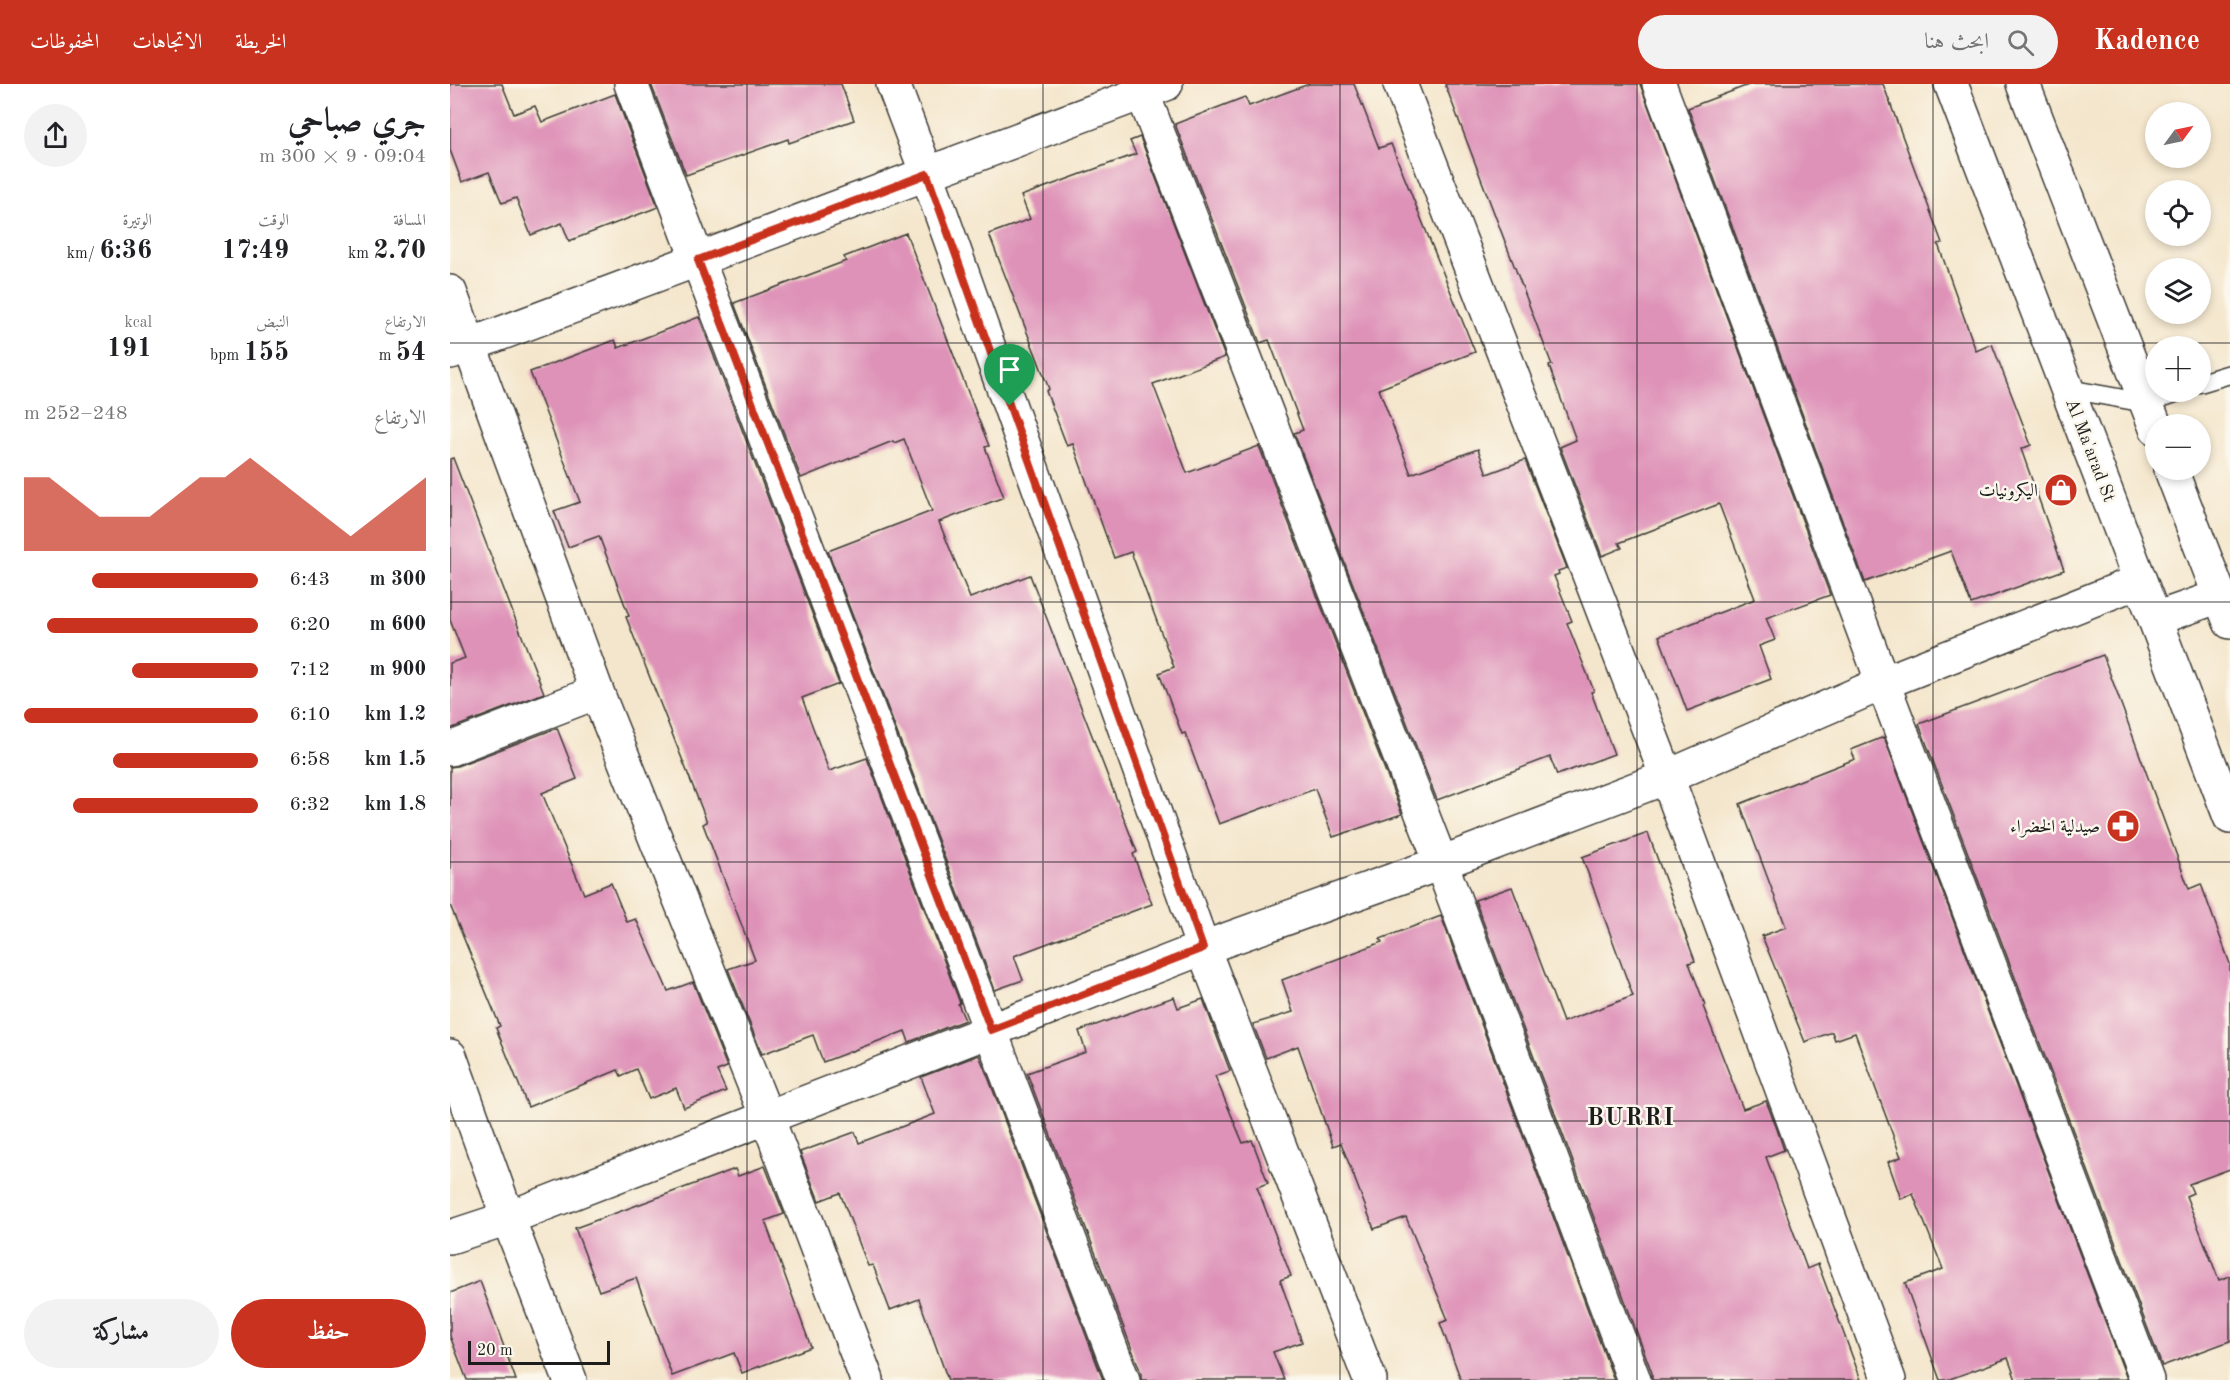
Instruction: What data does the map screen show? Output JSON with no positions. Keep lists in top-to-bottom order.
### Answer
{
  "streets": {
    "street": ["Al Ma'arad St"]
  },
  "districts": ["BURRI"],
  "places": {
    "shop": ["اليكرونيات"],
    "pharmacy": ["صيدلية الخضراء"]
  },
  "scale_bar": "20 m",
  "north": "top right",
  "page": {
    "header": "Kadence",
    "search": "ابحث هنا",
    "nav": ["الخريطة", "الاتجاهات", "المحفوظات"],
    "heading": ["جري صباحي", "09:04 · 9 × 300 m"],
    "map_buttons": ["+", "−"],
    "stats": [
      ["المسافة", "2.70 km"],
      ["الوقت", "17:49"],
      ["الوتيرة", "6:36 /km"],
      ["الارتفاع", "54 m"],
      ["النبض", "155 bpm"],
      ["kcal", "191"]
    ],
    "chart": ["الارتفاع", "248–252 m"],
    "list": [
      {
        "name": "300 m",
        "note": "6:43"
      },
      {
        "name": "600 m",
        "note": "6:20"
      },
      {
        "name": "900 m",
        "note": "7:12"
      },
      {
        "name": "1.2 km",
        "note": "6:10"
      },
      {
        "name": "1.5 km",
        "note": "6:58"
      },
      {
        "name": "1.8 km",
        "note": "6:32"
      }
    ],
    "buttons": ["حفظ", "مشاركة"],
    "scale": "20 m"
  }
}
